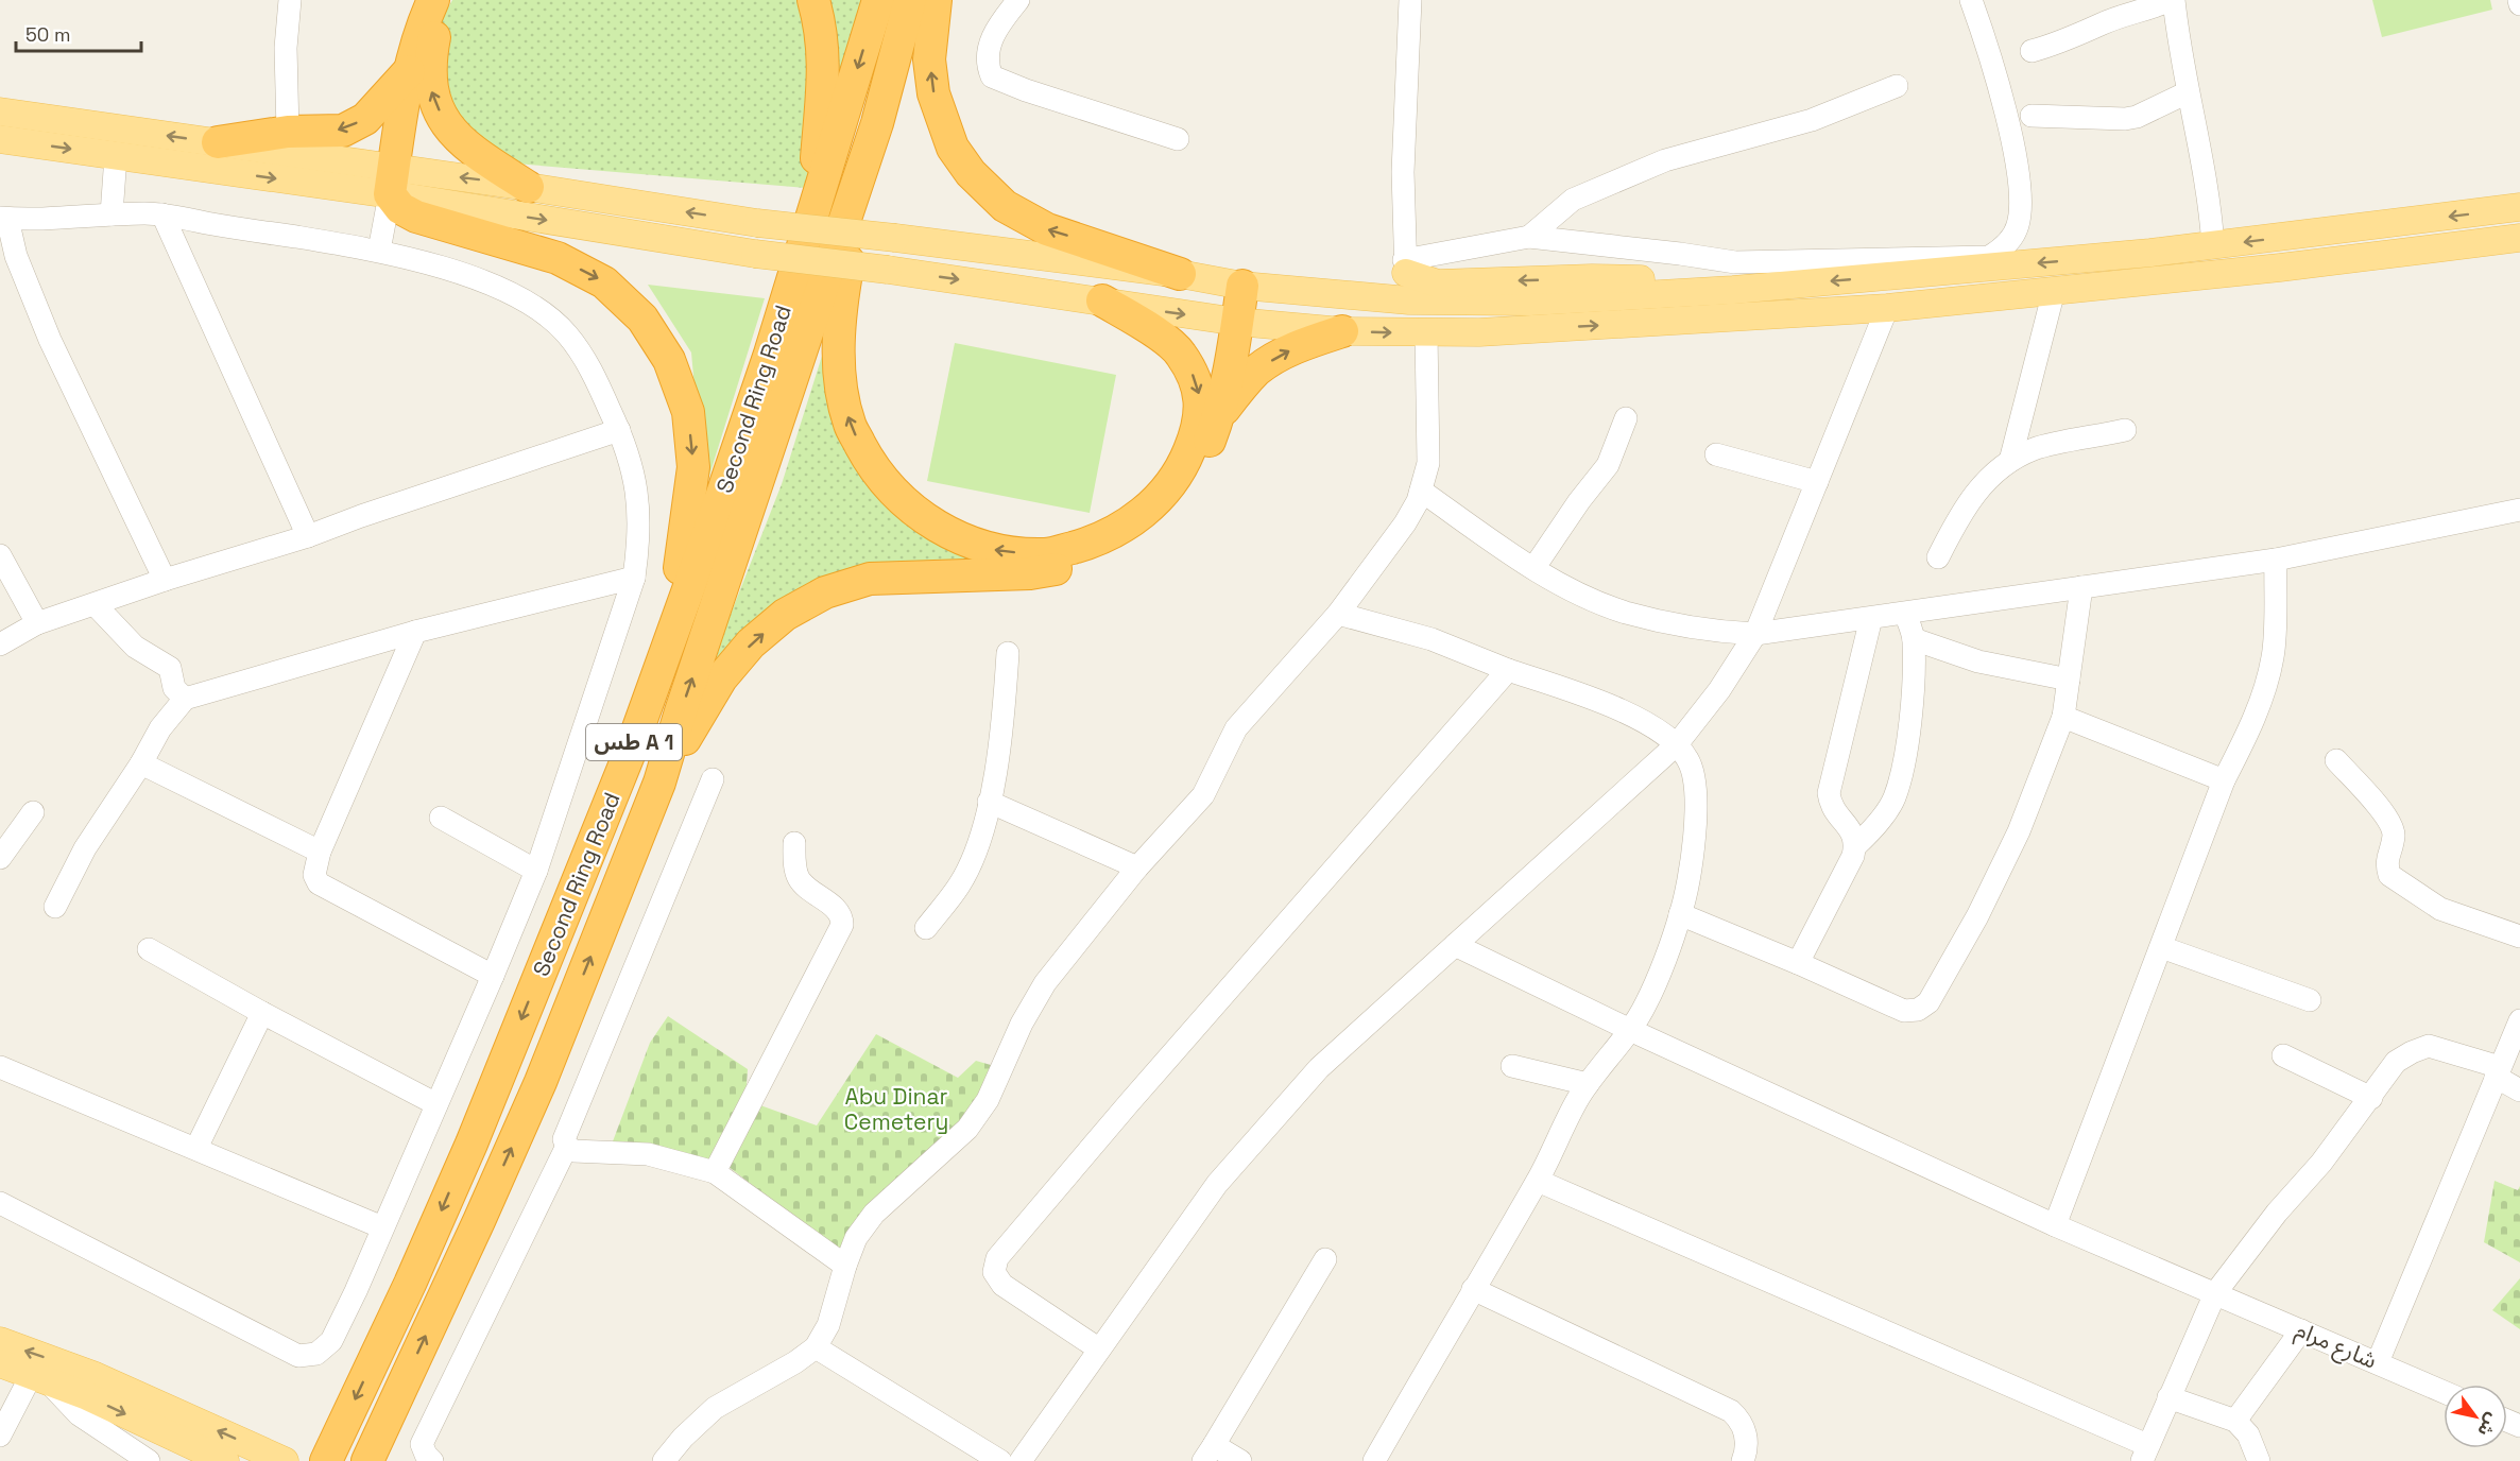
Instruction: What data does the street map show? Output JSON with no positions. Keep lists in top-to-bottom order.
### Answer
{
  "streets": {
    "highway": ["Second Ring Road", "طس A 1"],
    "street": ["شارع مرام"]
  },
  "parks": ["Abu Dinar Cemetery"],
  "scale_bar": "50 m",
  "north": "bottom right"
}
